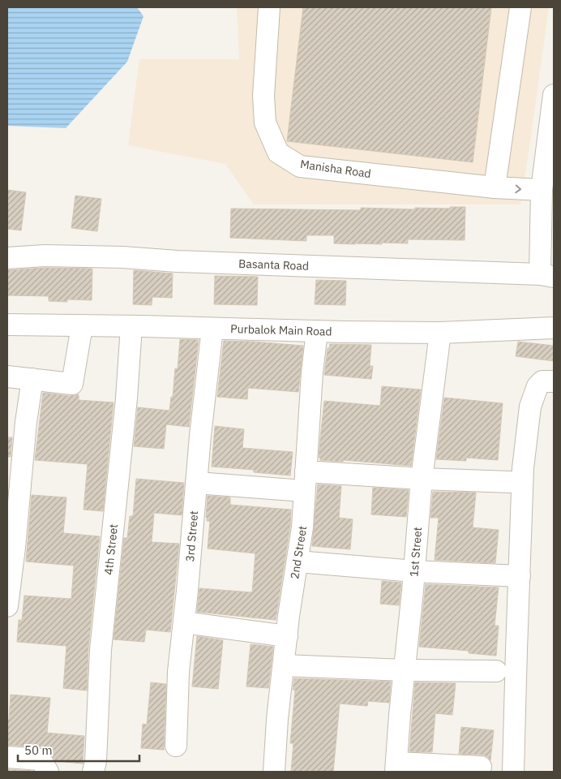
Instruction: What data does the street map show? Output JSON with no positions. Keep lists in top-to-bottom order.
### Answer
{
  "streets": {
    "street": [
      "Manisha Road",
      "Basanta Road",
      "Purbalok Main Road",
      "3rd Street",
      "4th Street",
      "2nd Street",
      "1st Street"
    ]
  },
  "crossings": [
    ["Purbalok Main Road", "3rd Street"],
    ["Purbalok Main Road", "4th Street"],
    ["Purbalok Main Road", "2nd Street"],
    ["Purbalok Main Road", "1st Street"]
  ],
  "scale_bar": "50 m"
}
